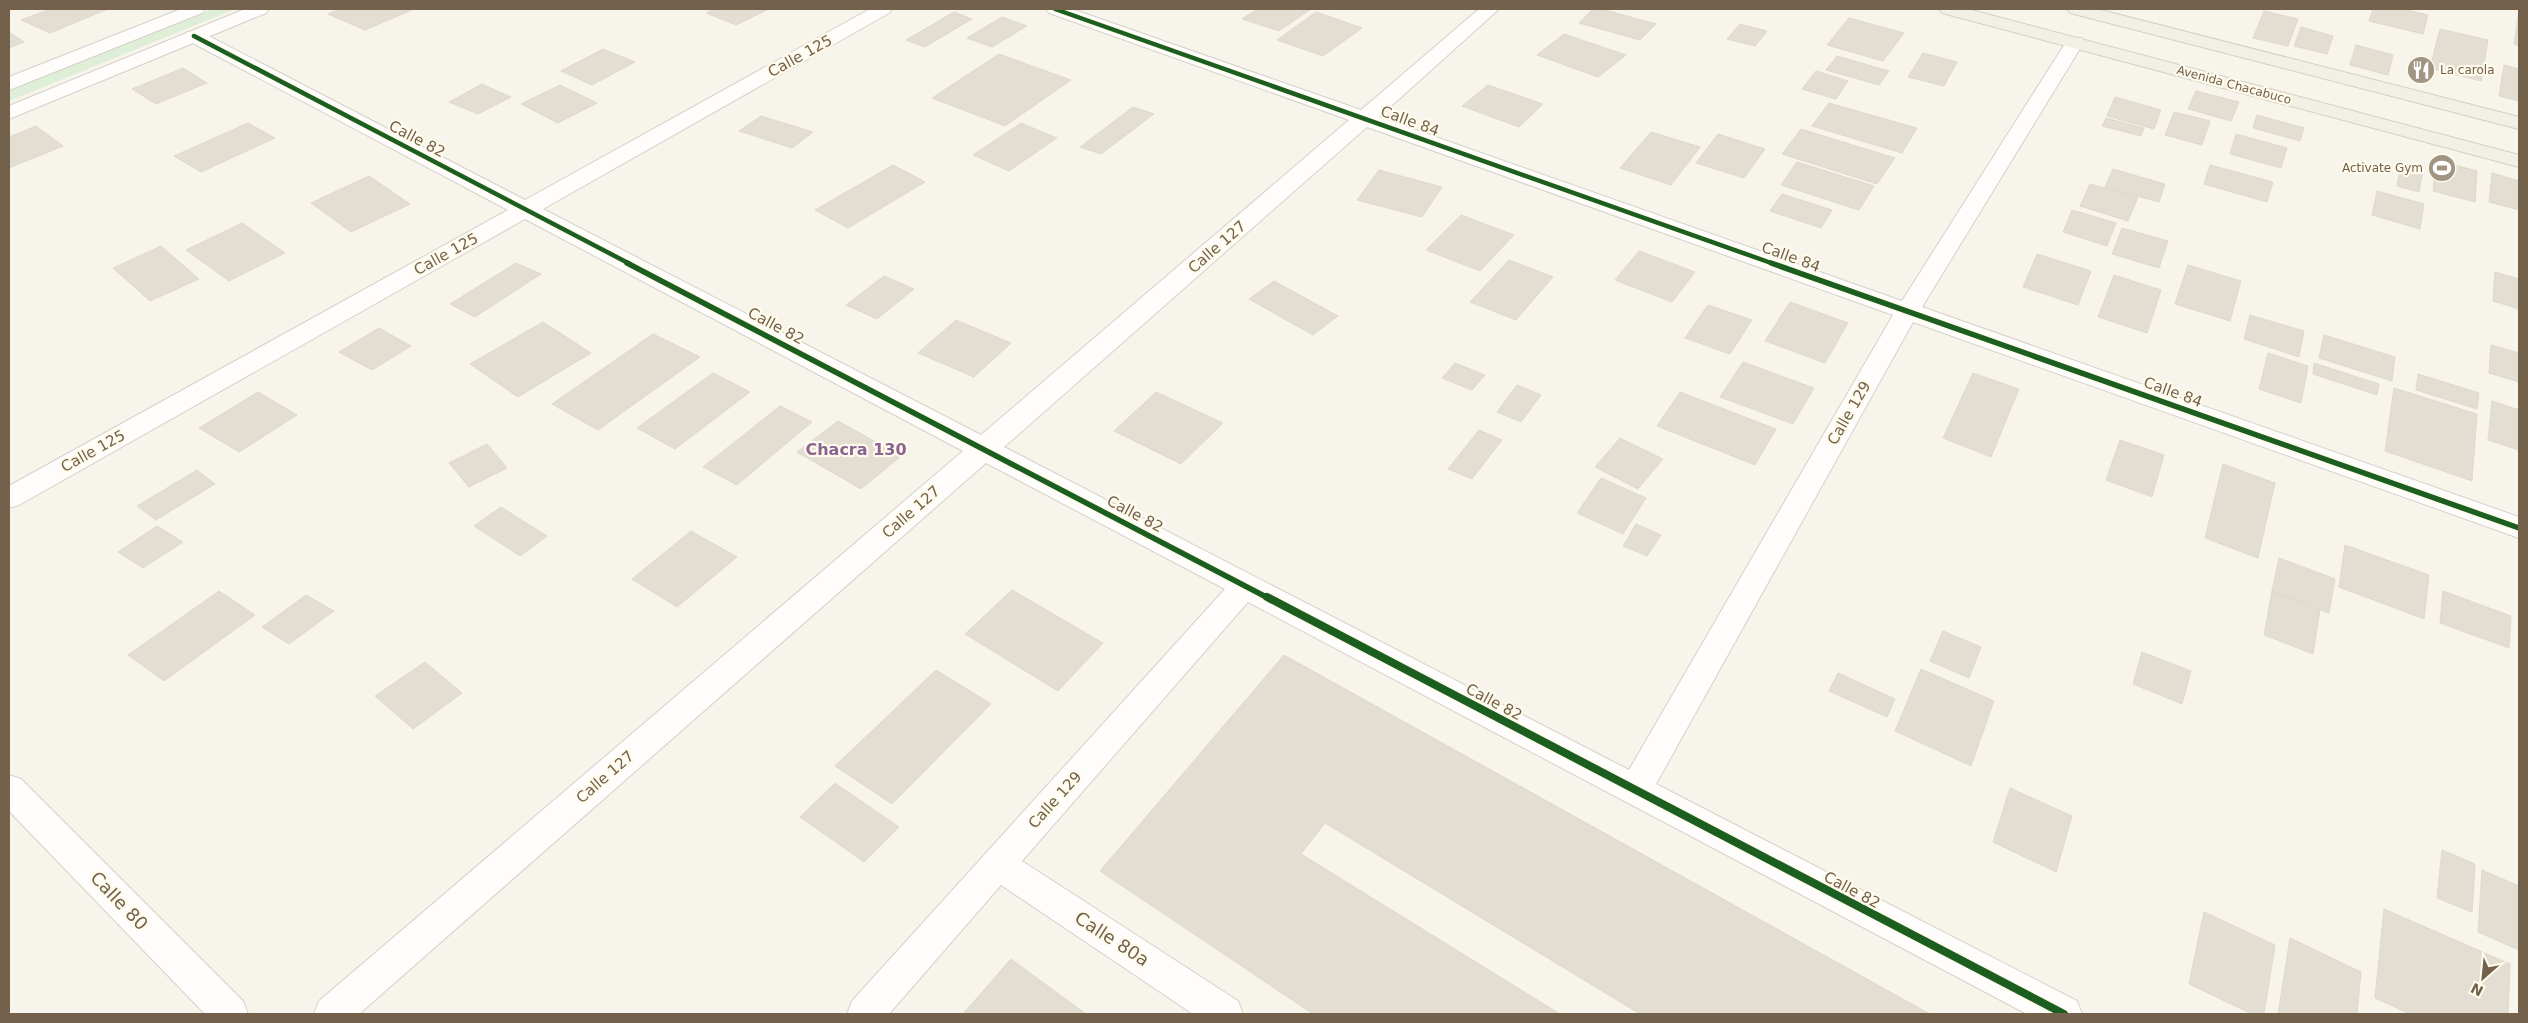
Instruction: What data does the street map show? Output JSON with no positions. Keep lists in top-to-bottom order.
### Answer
{
  "streets": {
    "main road": ["Avenida Chacabuco"],
    "street": [
      "Calle 125",
      "Calle 84",
      "Calle 82",
      "Calle 127",
      "Calle 129",
      "Calle 80",
      "Calle 80a"
    ]
  },
  "crossings": [
    ["Calle 125", "Calle 82"],
    ["Avenida Chacabuco", "Calle 129"],
    ["Calle 84", "Calle 127"],
    ["Calle 84", "Calle 129"],
    ["Calle 82", "Calle 127"],
    ["Calle 82", "Calle 129"],
    ["Calle 129", "Calle 80a"]
  ],
  "districts": ["Chacra 130"],
  "places": {
    "restaurant": ["La carola"],
    "sports": ["Activate Gym"]
  },
  "north": "bottom left"
}
